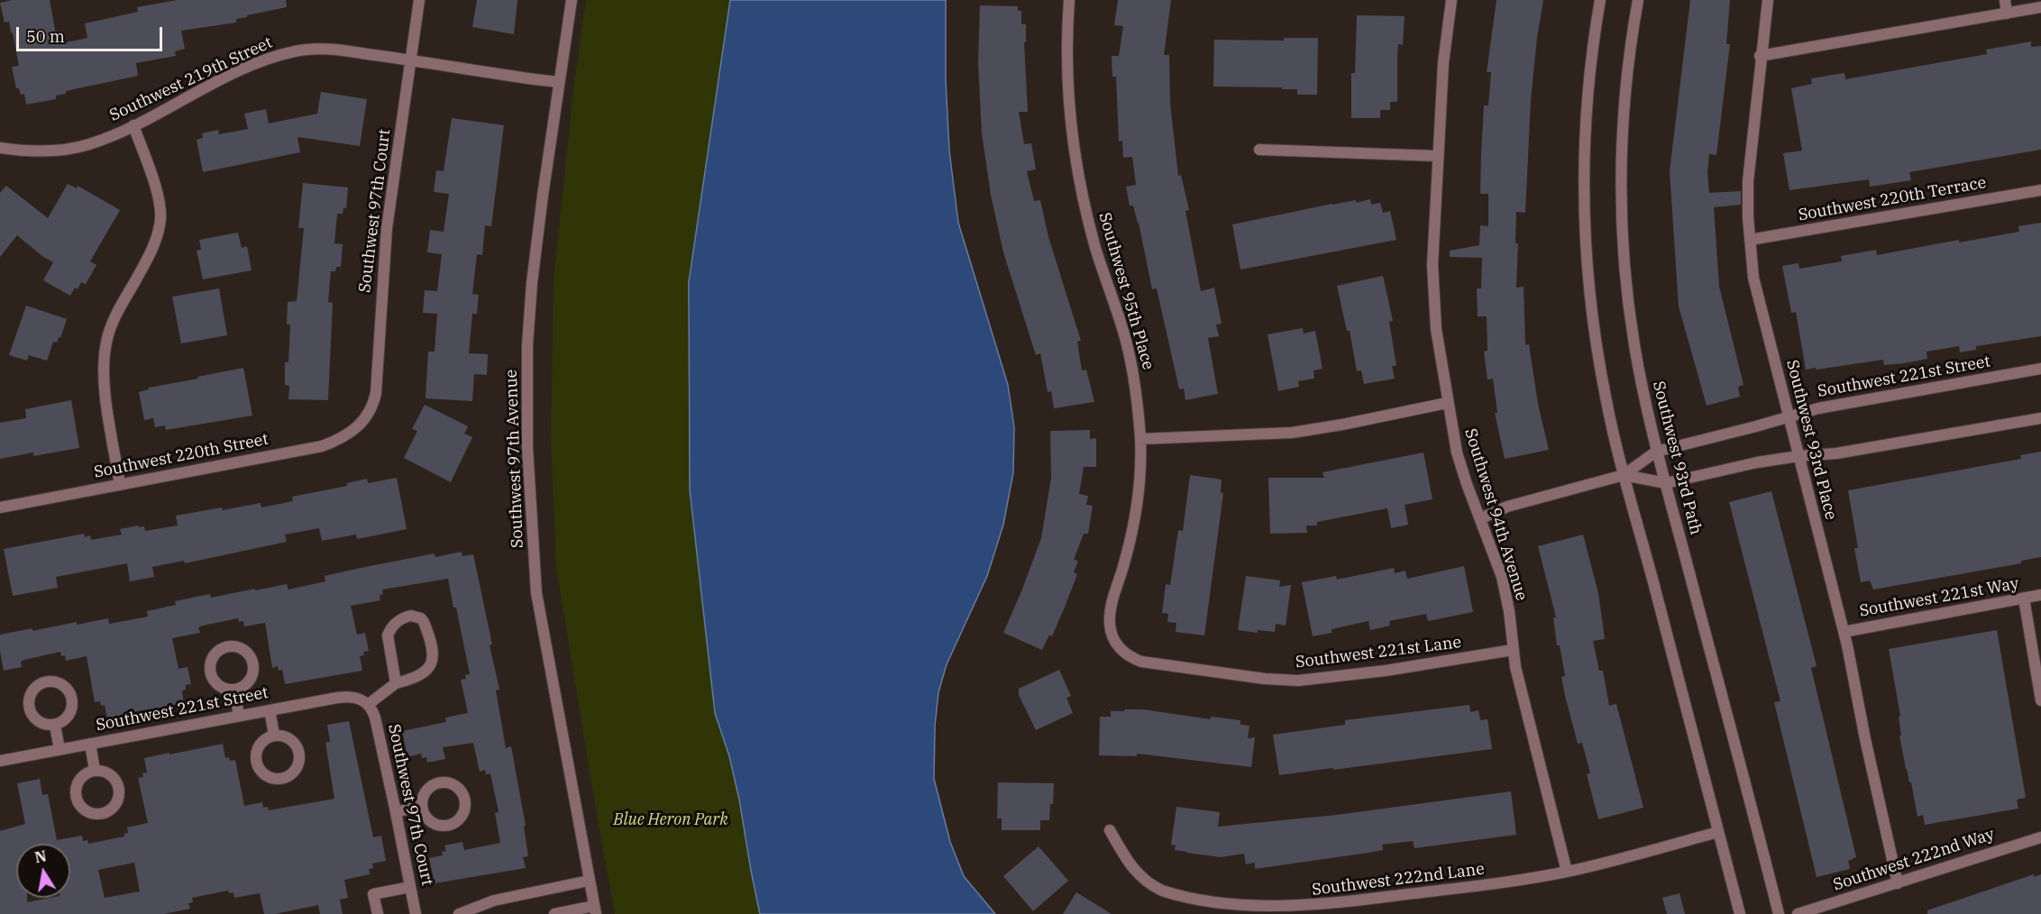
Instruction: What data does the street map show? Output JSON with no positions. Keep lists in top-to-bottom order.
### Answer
{
  "streets": {
    "street": [
      "Southwest 219th Street",
      "Southwest 220th Terrace",
      "Southwest 97th Court",
      "Southwest 95th Place",
      "Southwest 221st Street",
      "Southwest 93rd Place",
      "Southwest 220th Street",
      "Southwest 93rd Path",
      "Southwest 97th Avenue",
      "Southwest 94th Avenue",
      "Southwest 221st Way",
      "Southwest 221st Lane",
      "Southwest 222nd Way",
      "Southwest 222nd Lane"
    ]
  },
  "crossings": [
    ["Southwest 219th Street", "Southwest 97th Court"],
    ["Southwest 219th Street", "Southwest 97th Avenue"],
    ["Southwest 220th Terrace", "Southwest 93rd Place"],
    ["Southwest 97th Court", "Southwest 221st Street"],
    ["Southwest 97th Court", "Southwest 220th Street"],
    ["Southwest 95th Place", "Southwest 221st Lane"],
    ["Southwest 221st Street", "Southwest 93rd Place"],
    ["Southwest 221st Street", "Southwest 93rd Path"],
    ["Southwest 221st Street", "Southwest 94th Avenue"],
    ["Southwest 93rd Place", "Southwest 221st Way"],
    ["Southwest 93rd Place", "Southwest 222nd Way"],
    ["Southwest 94th Avenue", "Southwest 221st Lane"],
    ["Southwest 94th Avenue", "Southwest 222nd Lane"]
  ],
  "parks": ["Blue Heron Park"],
  "scale_bar": "50 m",
  "north": "top"
}
